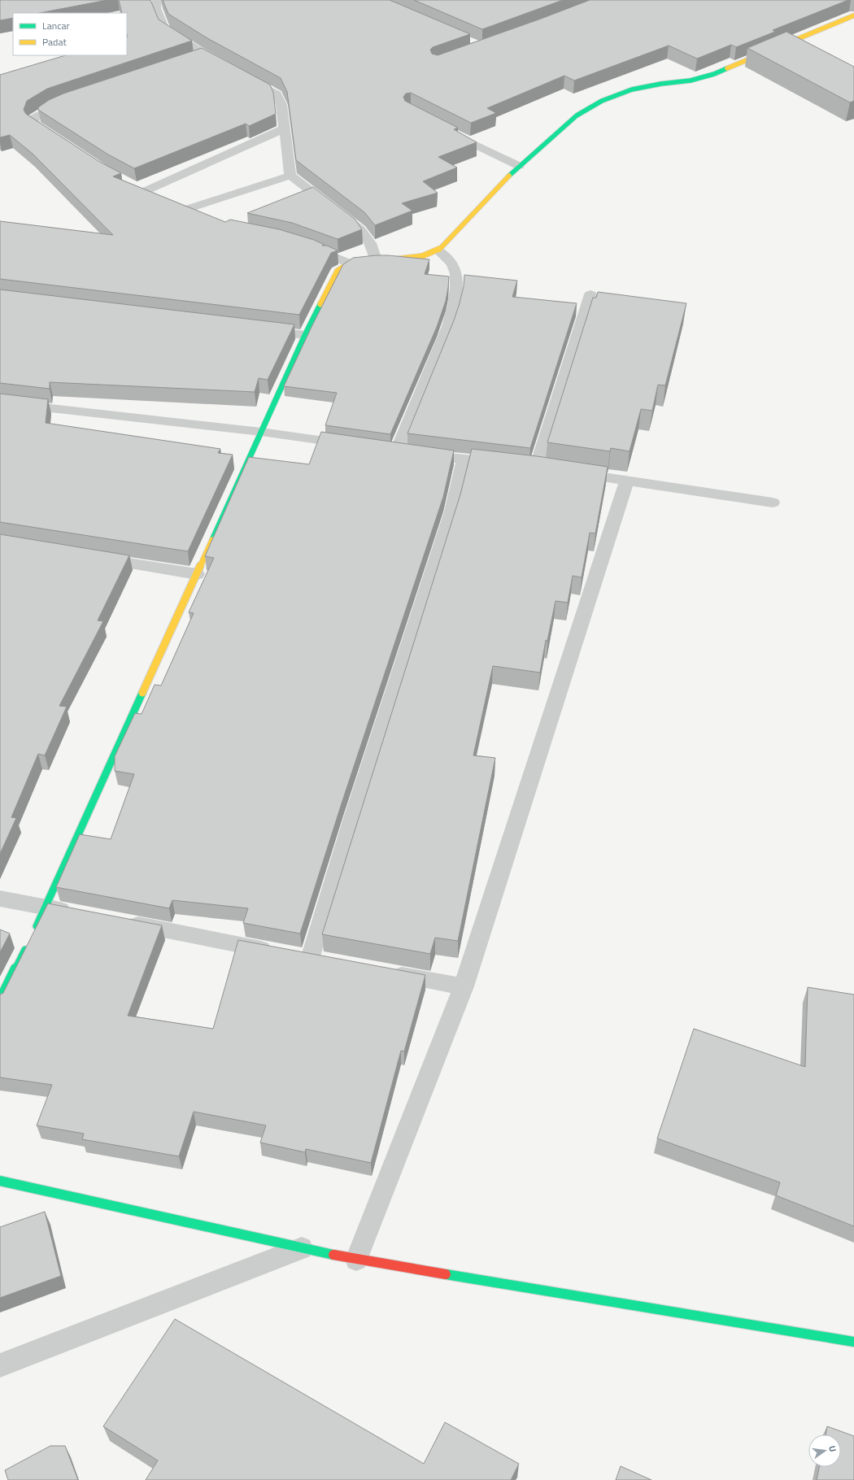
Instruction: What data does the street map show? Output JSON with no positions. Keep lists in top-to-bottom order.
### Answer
{
  "legend": ["Lancar", "Padat"],
  "north": "right"
}
